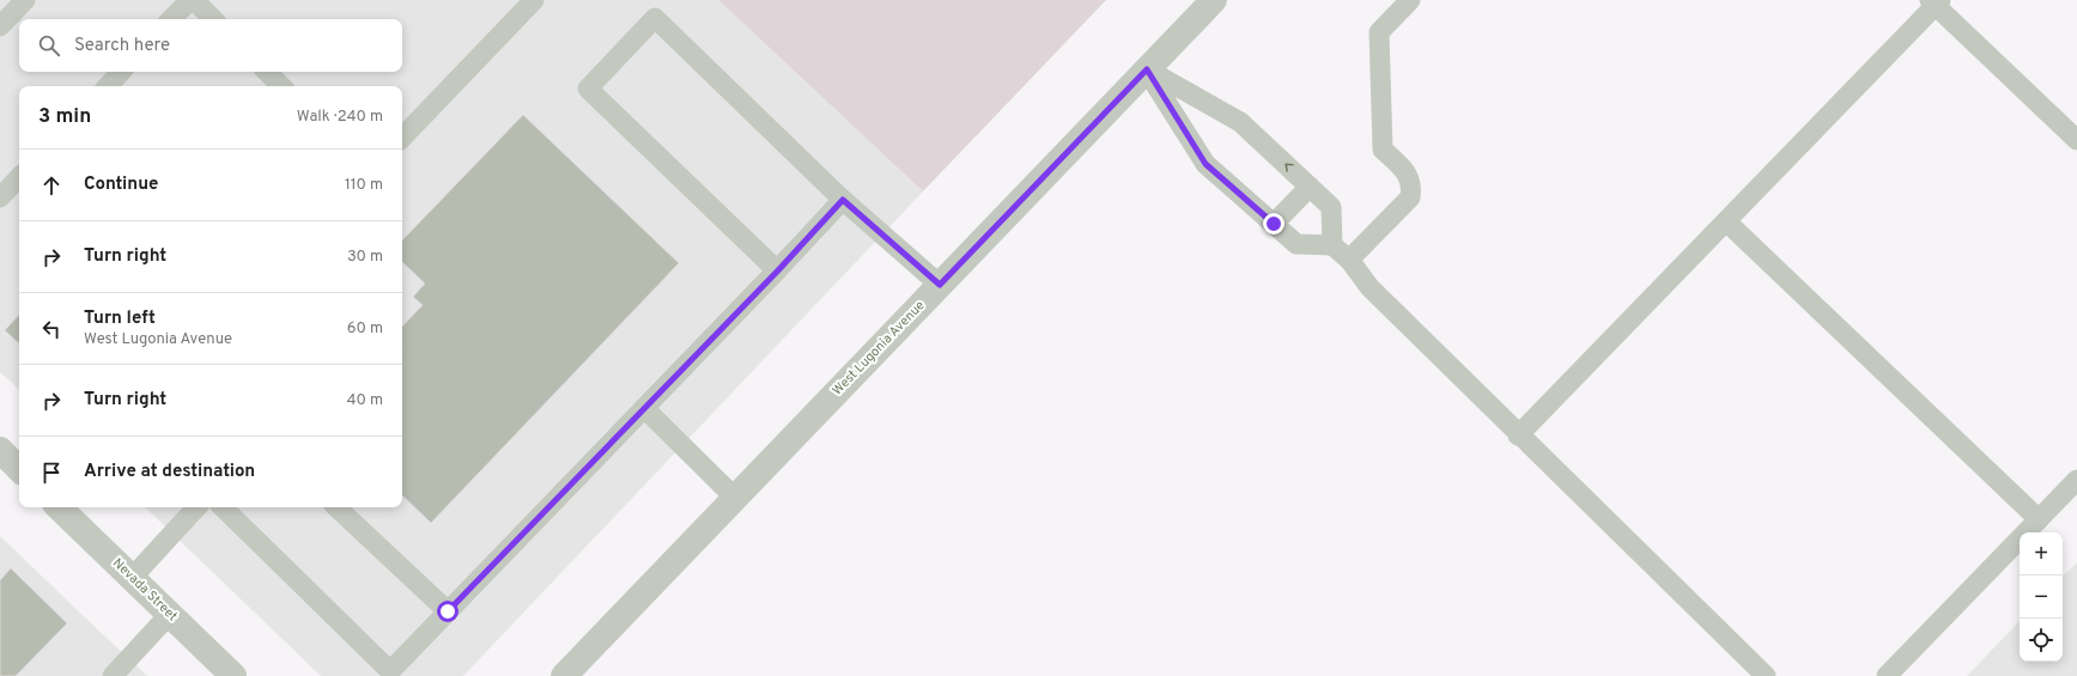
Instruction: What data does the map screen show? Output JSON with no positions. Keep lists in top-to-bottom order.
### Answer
{
  "streets": {
    "street": ["West Lugonia Avenue", "Nevada Street"]
  },
  "page": {
    "search": "Search here",
    "heading": ["3 min", "Walk · 240 m"],
    "list": [
      ["Continue", "110 m"],
      ["Turn right", "30 m"],
      ["Turn left", "West Lugonia Avenue", "60 m"],
      ["Turn right", "40 m"],
      "Arrive at destination"
    ],
    "map_buttons": ["+", "−"]
  }
}
